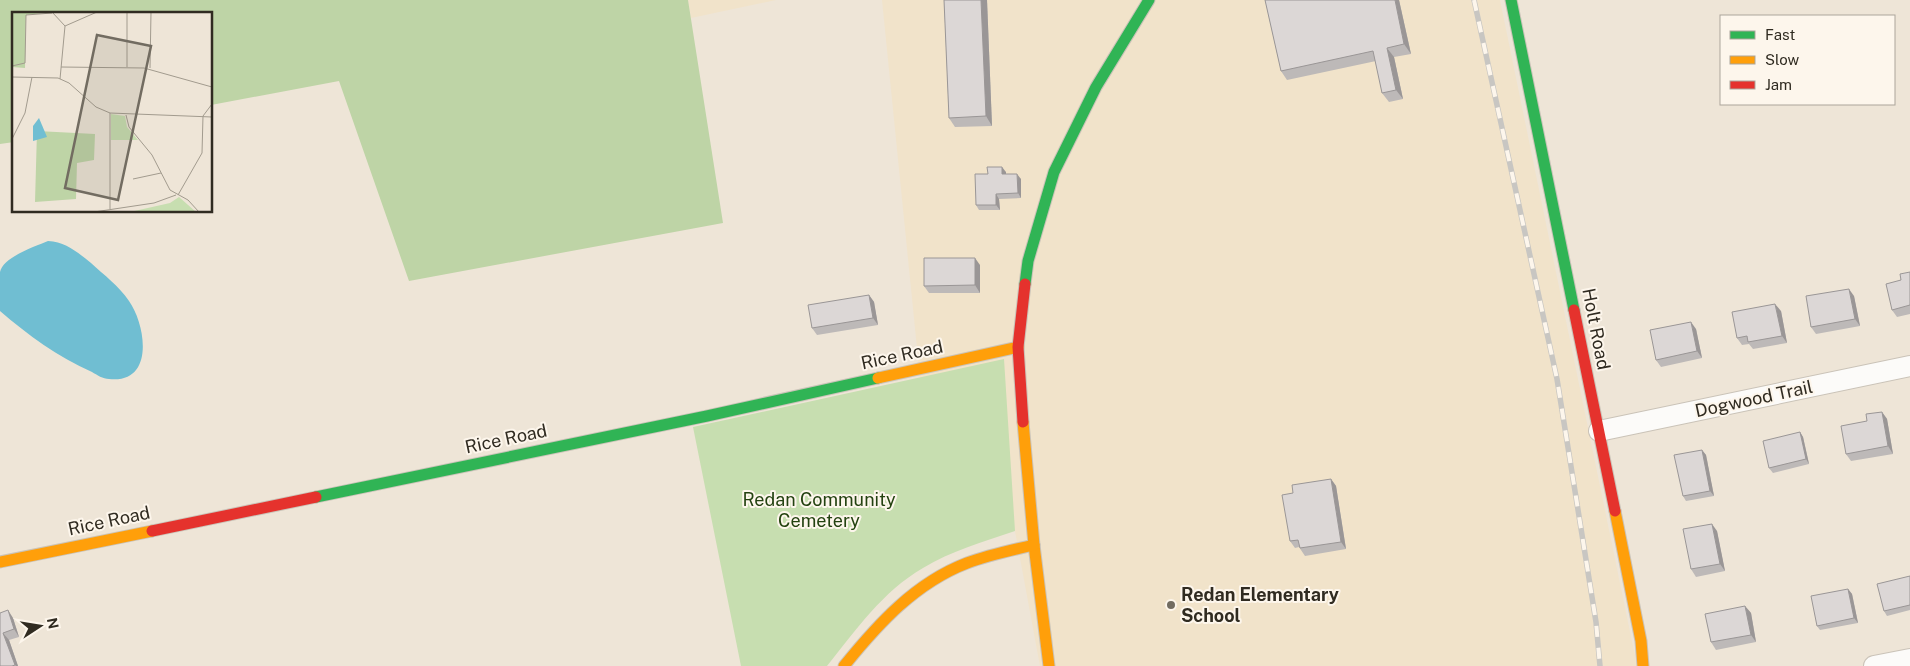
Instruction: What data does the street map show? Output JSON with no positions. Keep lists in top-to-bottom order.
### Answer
{
  "streets": {
    "street": ["Holt Road", "Rice Road", "Dogwood Trail"]
  },
  "crossings": [
    ["Holt Road", "Dogwood Trail"]
  ],
  "parks": ["Redan Community Cemetery"],
  "places": ["Redan Elementary School"],
  "legend": ["Fast", "Slow", "Jam"],
  "north": "right"
}
